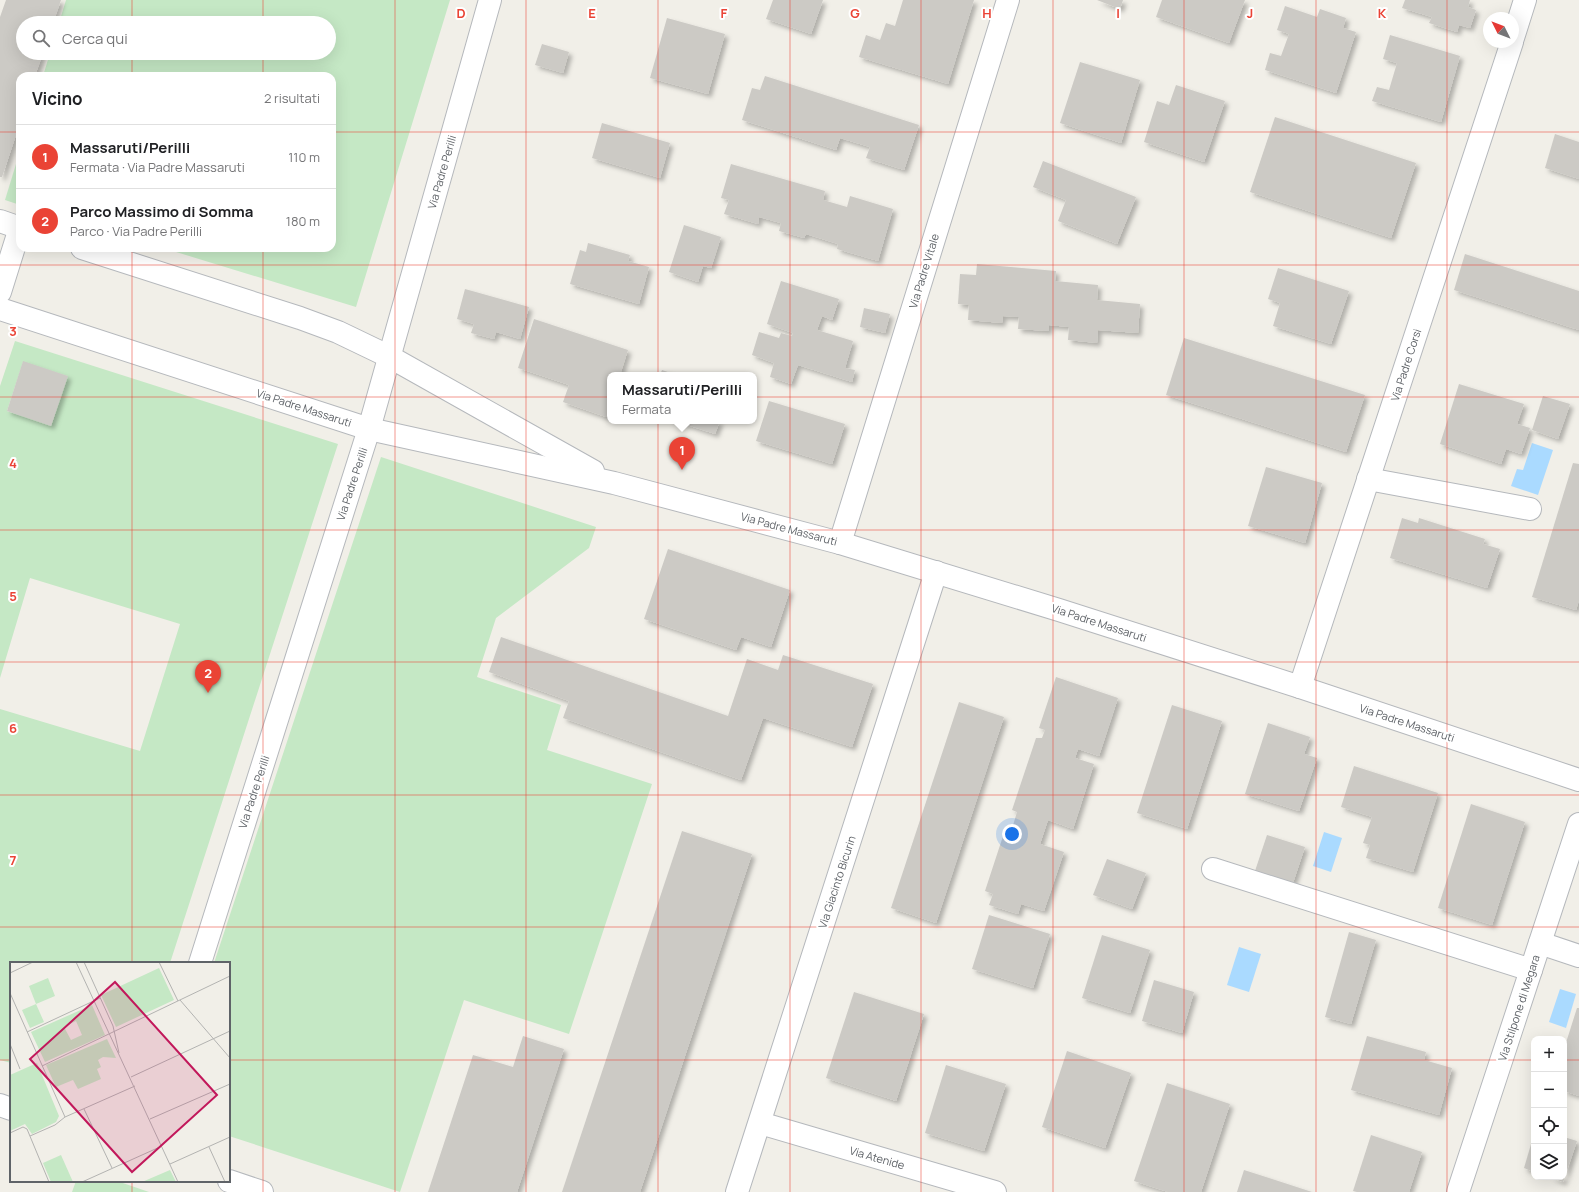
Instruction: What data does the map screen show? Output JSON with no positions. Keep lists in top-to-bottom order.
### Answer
{
  "streets": {
    "street": [
      "Via Padre Perilli",
      "Via Padre Vitale",
      "Via Padre Corsi",
      "Via Padre Massaruti",
      "Via Giacinto Bicurin",
      "Via Stilpone di Megara",
      "Via Atenide"
    ]
  },
  "crossings": [
    ["Via Padre Perilli", "Via Padre Massaruti"],
    ["Via Padre Vitale", "Via Padre Massaruti"],
    ["Via Padre Corsi", "Via Padre Massaruti"],
    ["Via Padre Massaruti", "Via Giacinto Bicurin"],
    ["Via Giacinto Bicurin", "Via Atenide"]
  ],
  "north": "top left",
  "page": {
    "search": "Cerca qui",
    "heading": ["Vicino", "2 risultati"],
    "list": [
      {
        "mark": "1",
        "name": "Massaruti/Perilli",
        "note": "Fermata · Via Padre Massaruti",
        "value": "110 m"
      },
      {
        "mark": "2",
        "name": "Parco Massimo di Somma",
        "note": "Parco · Via Padre Perilli",
        "value": "180 m"
      }
    ],
    "popup": ["Massaruti/Perilli", "Fermata"],
    "pins": ["1", "2"],
    "map_buttons": ["+", "−"]
  },
  "grid": {
    "columns": [
      "D",
      "E",
      "F",
      "G",
      "H",
      "I",
      "J",
      "K"
    ],
    "rows": [
      "3",
      "4",
      "5",
      "6",
      "7"
    ]
  }
}
